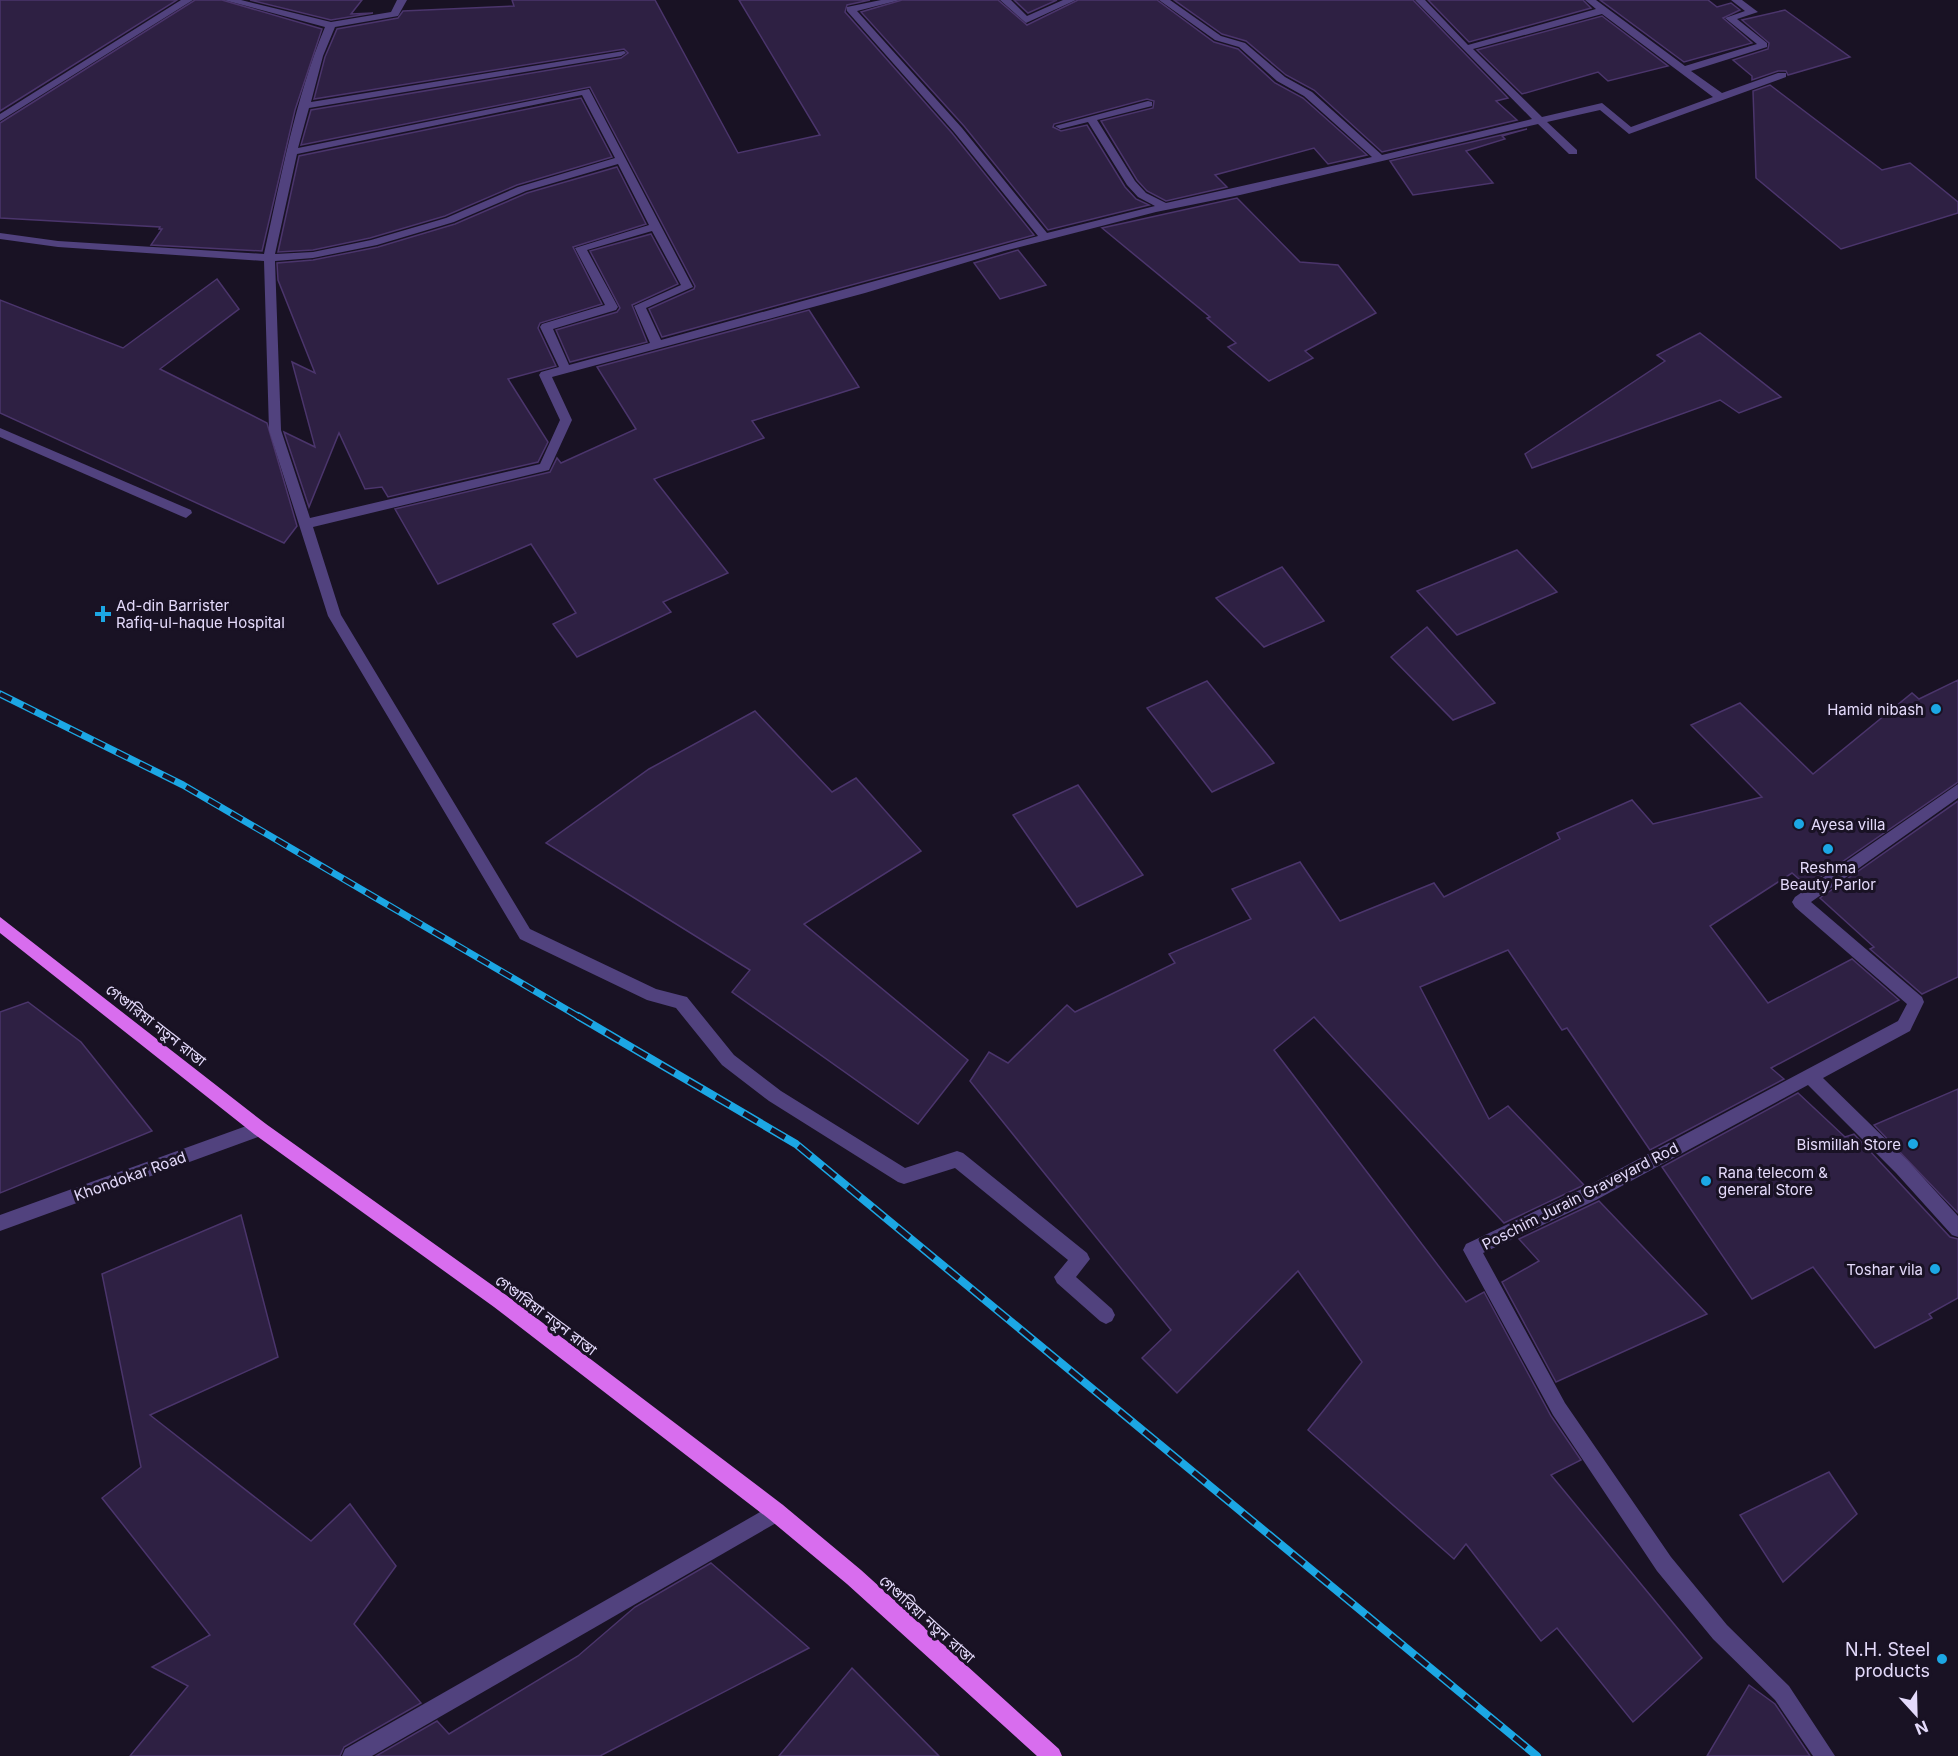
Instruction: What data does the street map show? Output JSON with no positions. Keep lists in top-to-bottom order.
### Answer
{
  "streets": {
    "main road": ["গেণ্ডারিয়া নতুন রাস্তা"],
    "street": ["Khondokar Road", "Poschim Jurain Graveyard Rod"]
  },
  "crossings": [
    ["গেণ্ডারিয়া নতুন রাস্তা", "Khondokar Road"]
  ],
  "places": {
    "health": ["Ad-din Barrister Rafiq-ul-haque Hospital"],
    "other": [
      "Hamid nibash",
      "Ayesa villa",
      "Reshma Beauty Parlor",
      "Bismillah Store",
      "Rana telecom & general Store",
      "Toshar vila",
      "N.H. Steel products"
    ]
  },
  "north": "bottom"
}
